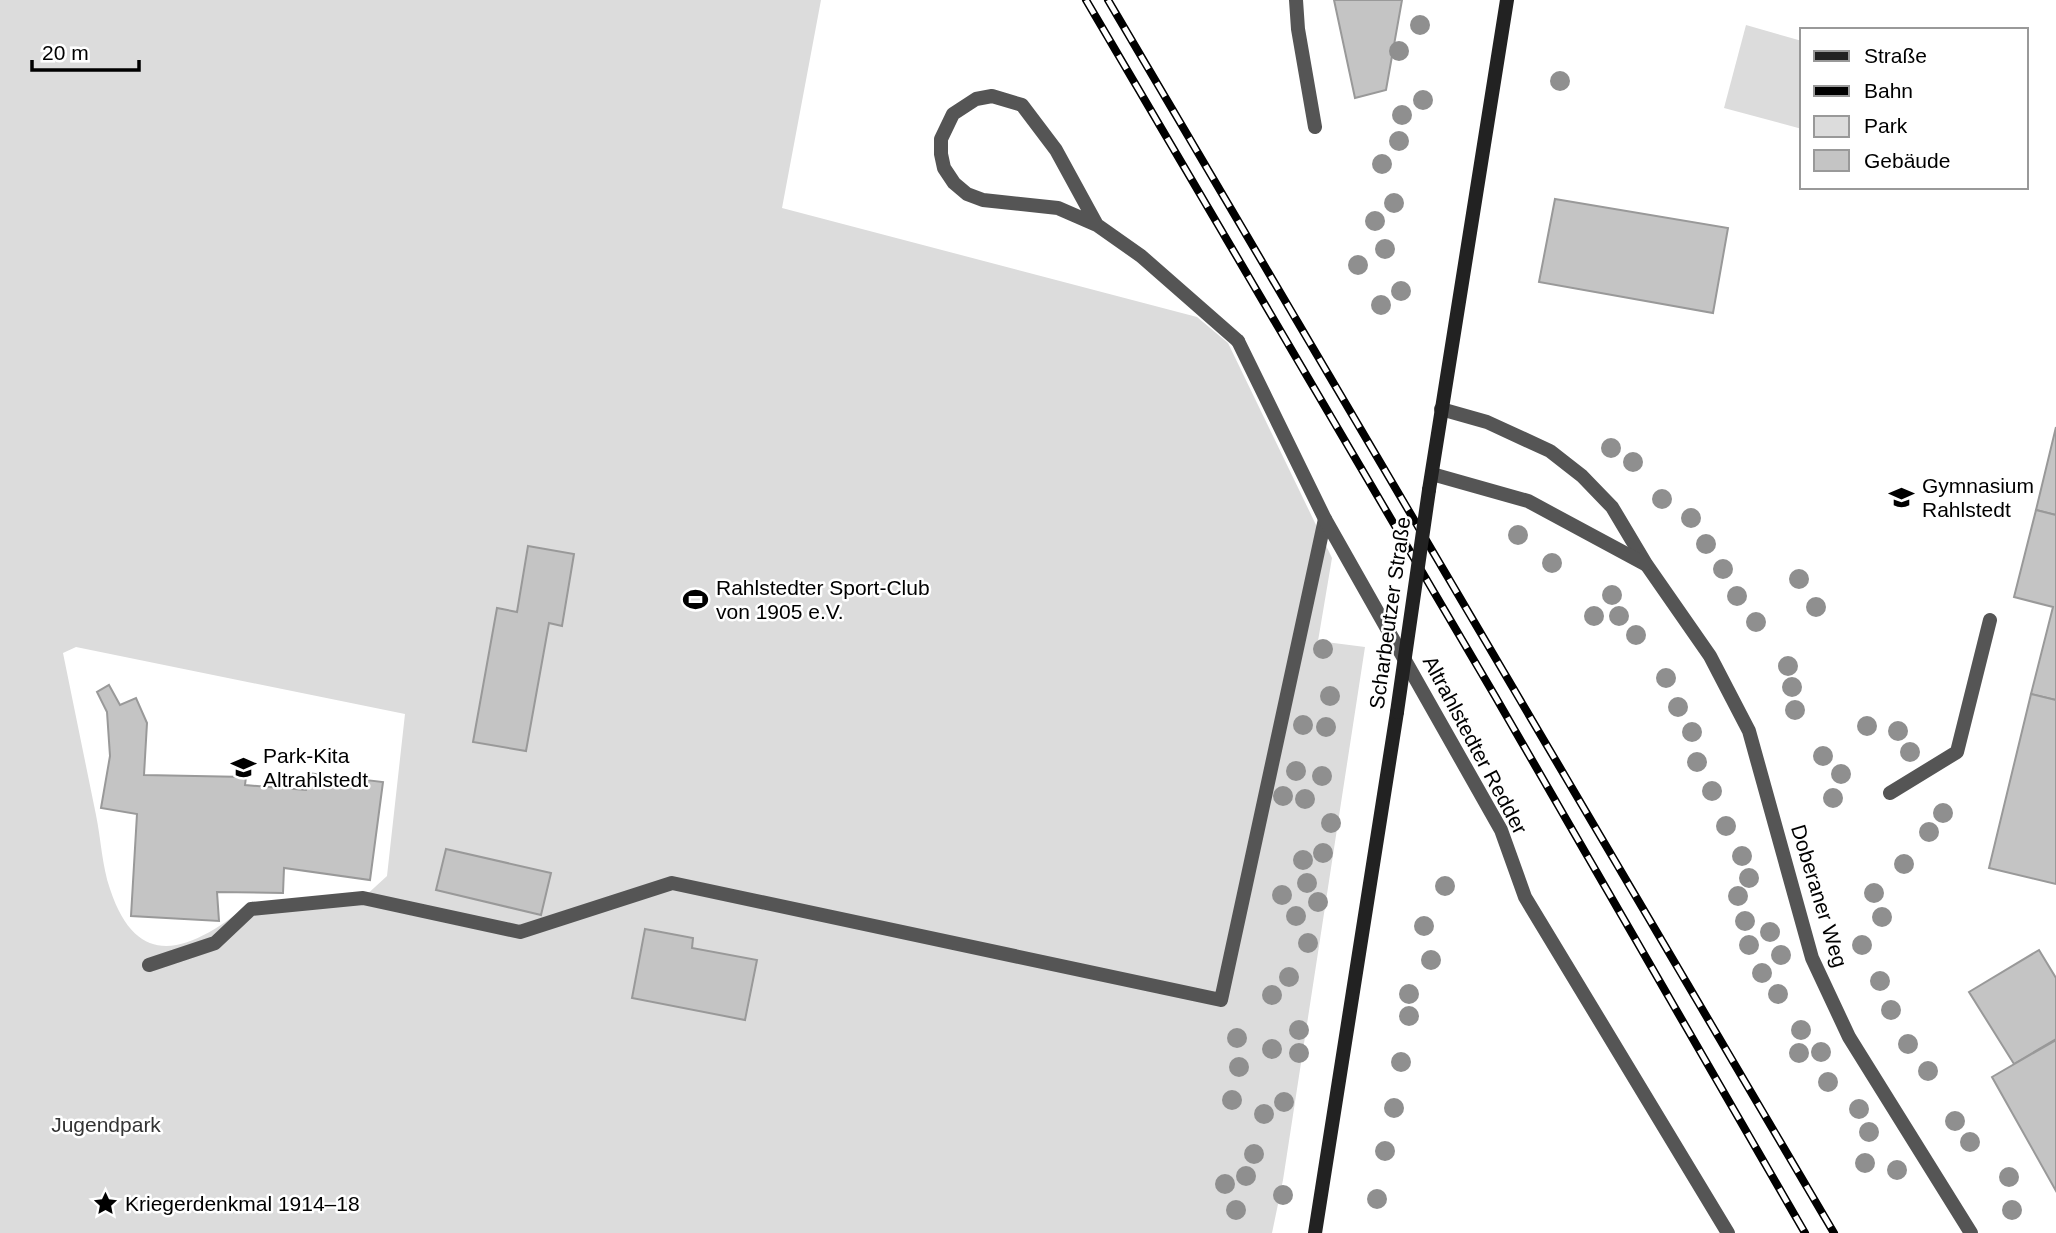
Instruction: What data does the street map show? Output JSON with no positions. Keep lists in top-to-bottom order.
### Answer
{
  "streets": {
    "main road": ["Scharbeutzer Straße"],
    "street": ["Altrahlstedter Redder", "Doberaner Weg"]
  },
  "crossings": [
    ["Scharbeutzer Straße", "Doberaner Weg"]
  ],
  "parks": ["Jugendpark"],
  "places": {
    "school or university": ["Gymnasium Rahlstedt", "Park-Kita Altrahlstedt"],
    "sports": ["Rahlstedter Sport-Club von 1905 e.V."],
    "place": ["Kriegerdenkmal 1914–18"]
  },
  "legend": [
    "Straße",
    "Bahn",
    "Park",
    "Gebäude"
  ],
  "scale_bar": "20 m"
}
